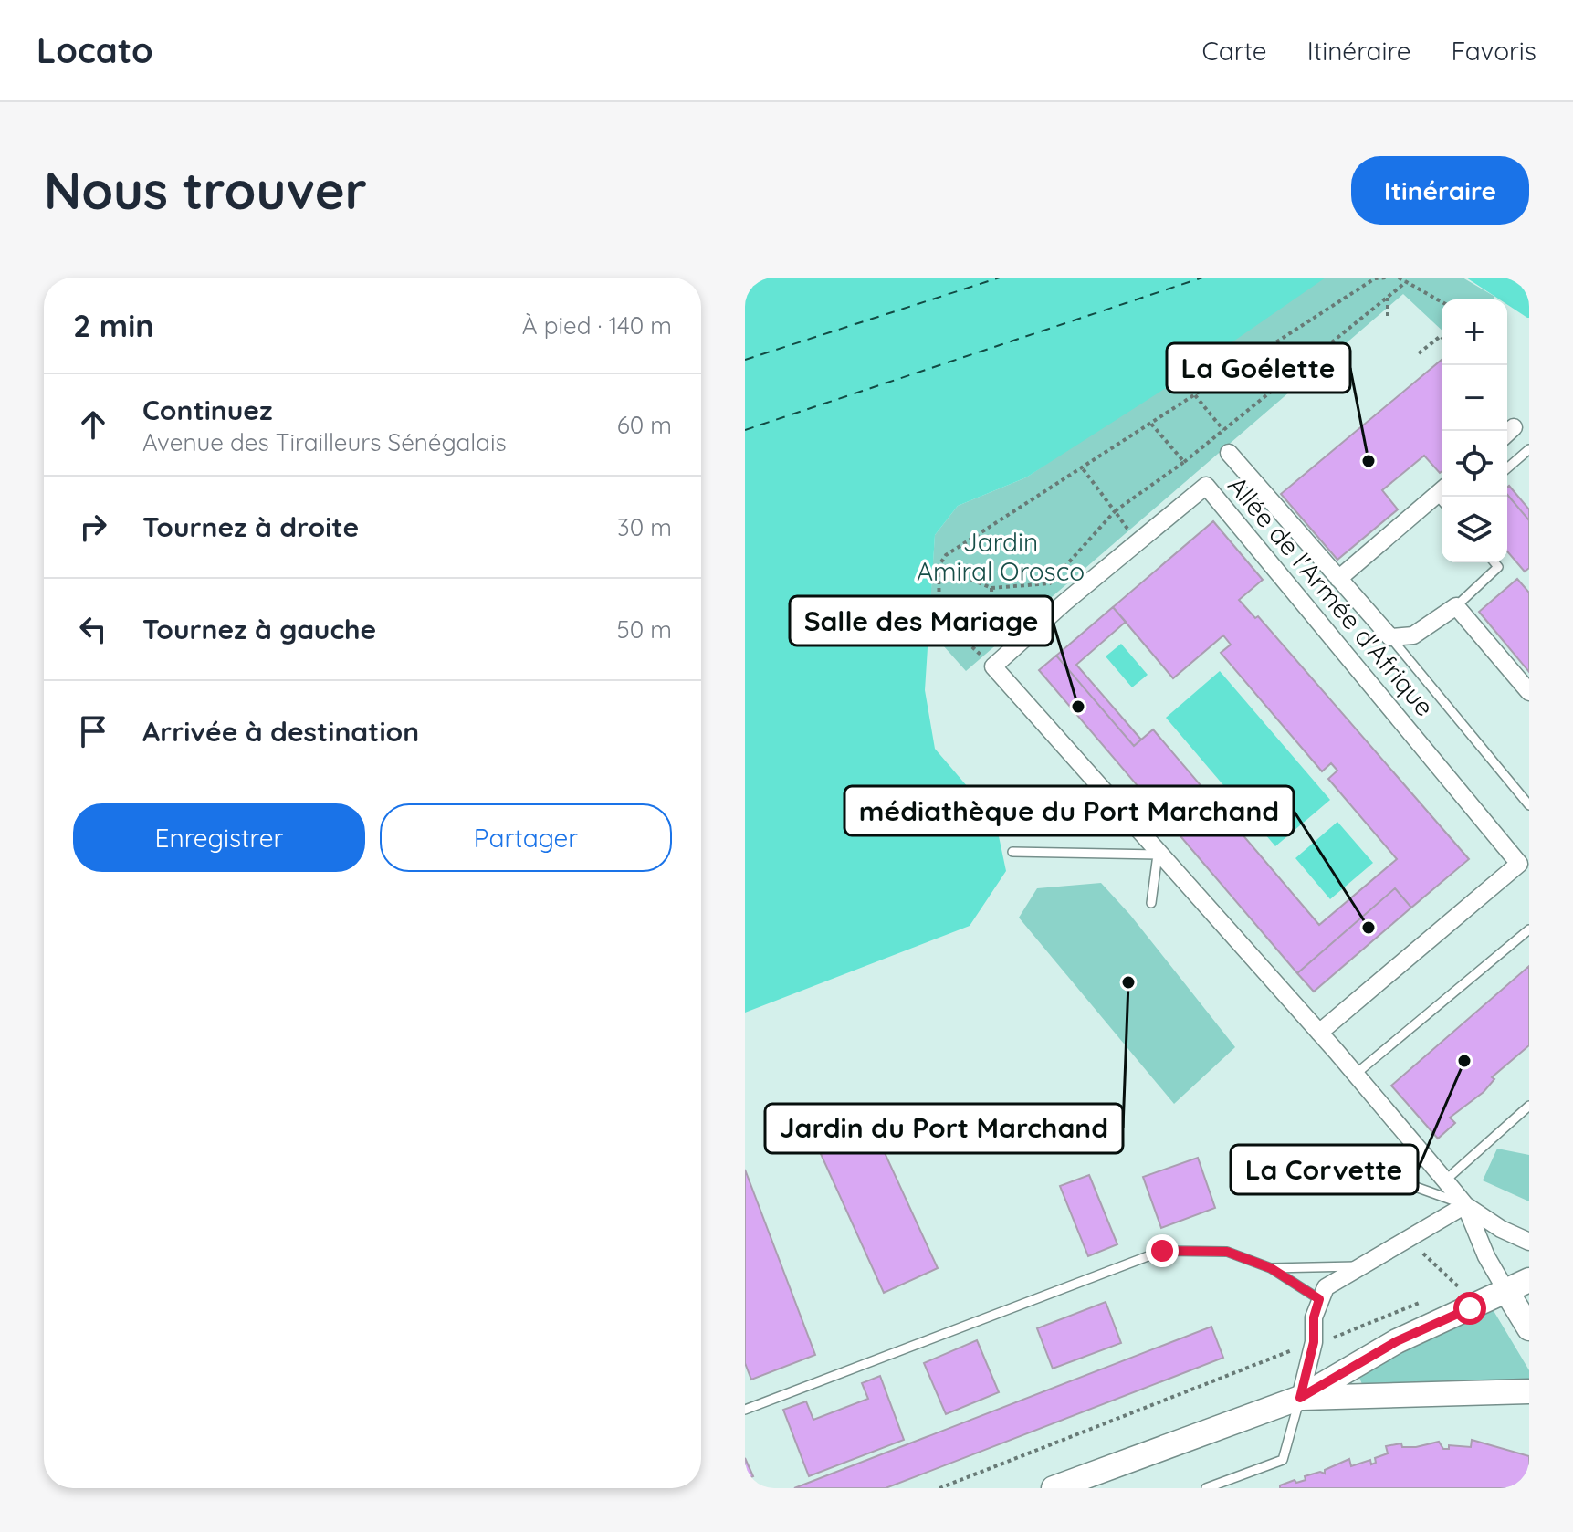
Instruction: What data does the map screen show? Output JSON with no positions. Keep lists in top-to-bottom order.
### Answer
{
  "streets": {
    "street": ["Allée de l'Armée d'Afrique"]
  },
  "parks": ["Jardin Amiral Orosco"],
  "places": [
    "La Goélette",
    "Salle des Mariage",
    "médiathèque du Port Marchand",
    "Jardin du Port Marchand",
    "La Corvette"
  ],
  "page": {
    "header": "Locato",
    "nav": ["Carte", "Itinéraire", "Favoris"],
    "buttons": [
      "Itinéraire",
      ["Enregistrer", "Partager"]
    ],
    "title": "Nous trouver",
    "heading": ["2 min", "À pied · 140 m"],
    "map_buttons": ["+", "−"],
    "list": [
      ["Continuez", "Avenue des Tirailleurs Sénégalais", "60 m"],
      ["Tournez à droite", "30 m"],
      ["Tournez à gauche", "50 m"],
      "Arrivée à destination"
    ]
  }
}
